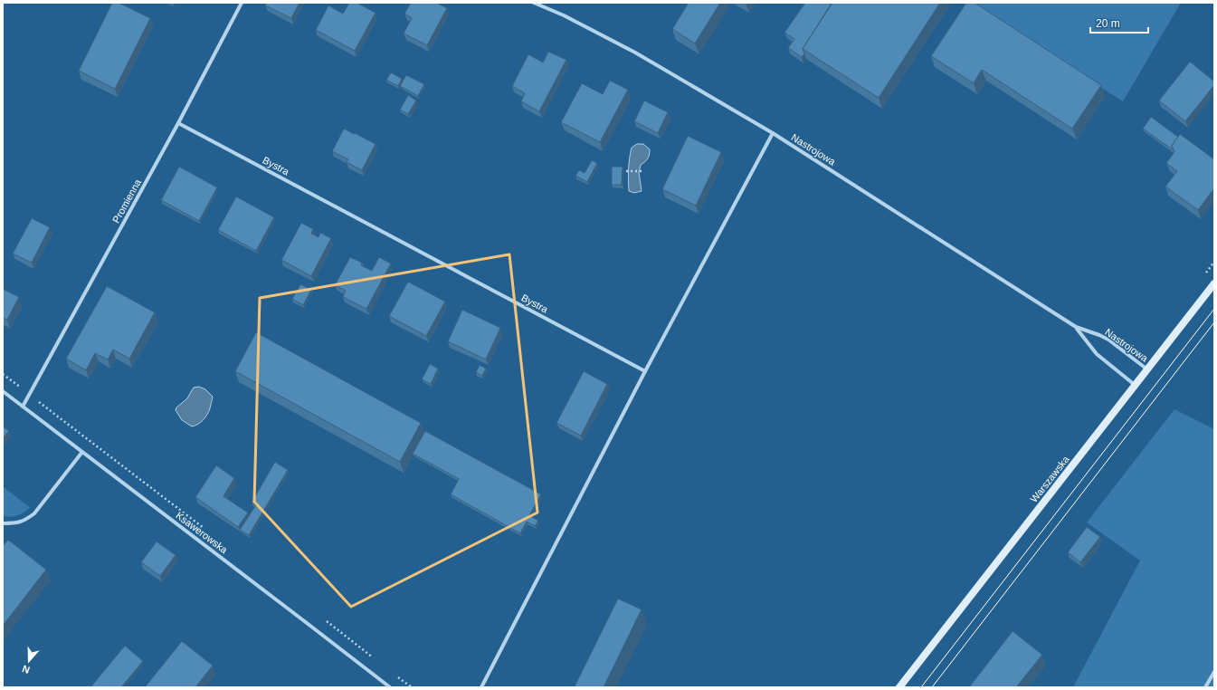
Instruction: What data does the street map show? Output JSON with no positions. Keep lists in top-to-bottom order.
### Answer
{
  "streets": {
    "street": [
      "Nastrojowa",
      "Bystra",
      "Promienna",
      "Warszawska",
      "Ksawerowska"
    ]
  },
  "crossings": [
    ["Nastrojowa", "Warszawska"],
    ["Bystra", "Promienna"],
    ["Promienna", "Ksawerowska"]
  ],
  "scale_bar": "20 m",
  "north": "bottom"
}
